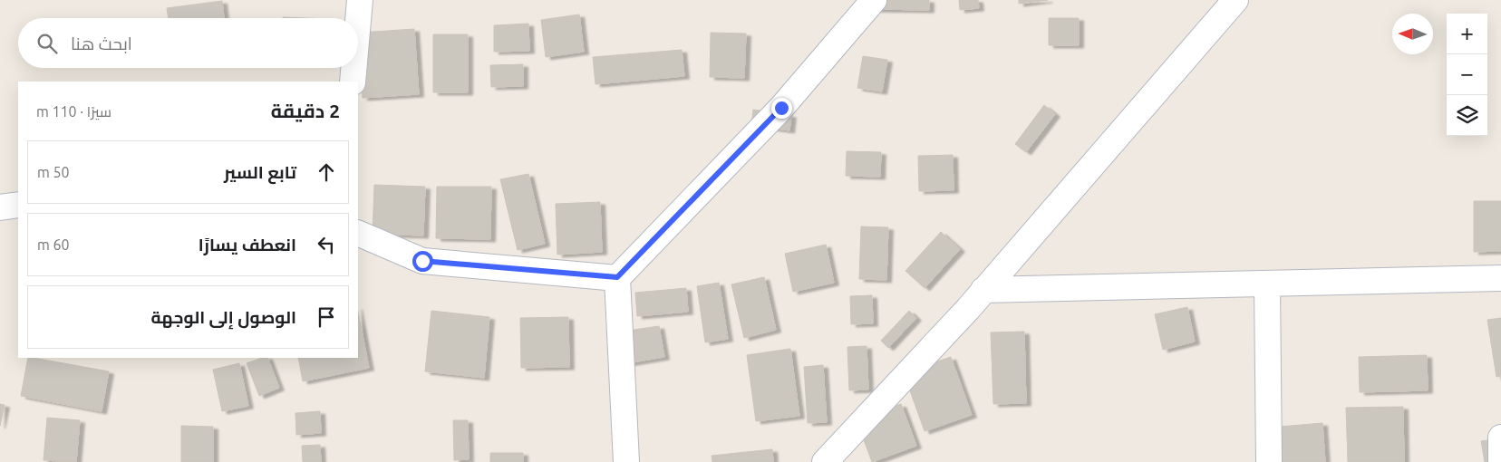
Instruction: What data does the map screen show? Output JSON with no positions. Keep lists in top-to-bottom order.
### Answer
{
  "north": "left",
  "page": {
    "map_buttons": ["+", "−"],
    "search": "ابحث هنا",
    "heading": ["2 دقيقة", "سيرًا · 110 m"],
    "list": [
      ["تابع السير", "50 m"],
      ["انعطف يسارًا", "60 m"],
      "الوصول إلى الوجهة"
    ]
  }
}
